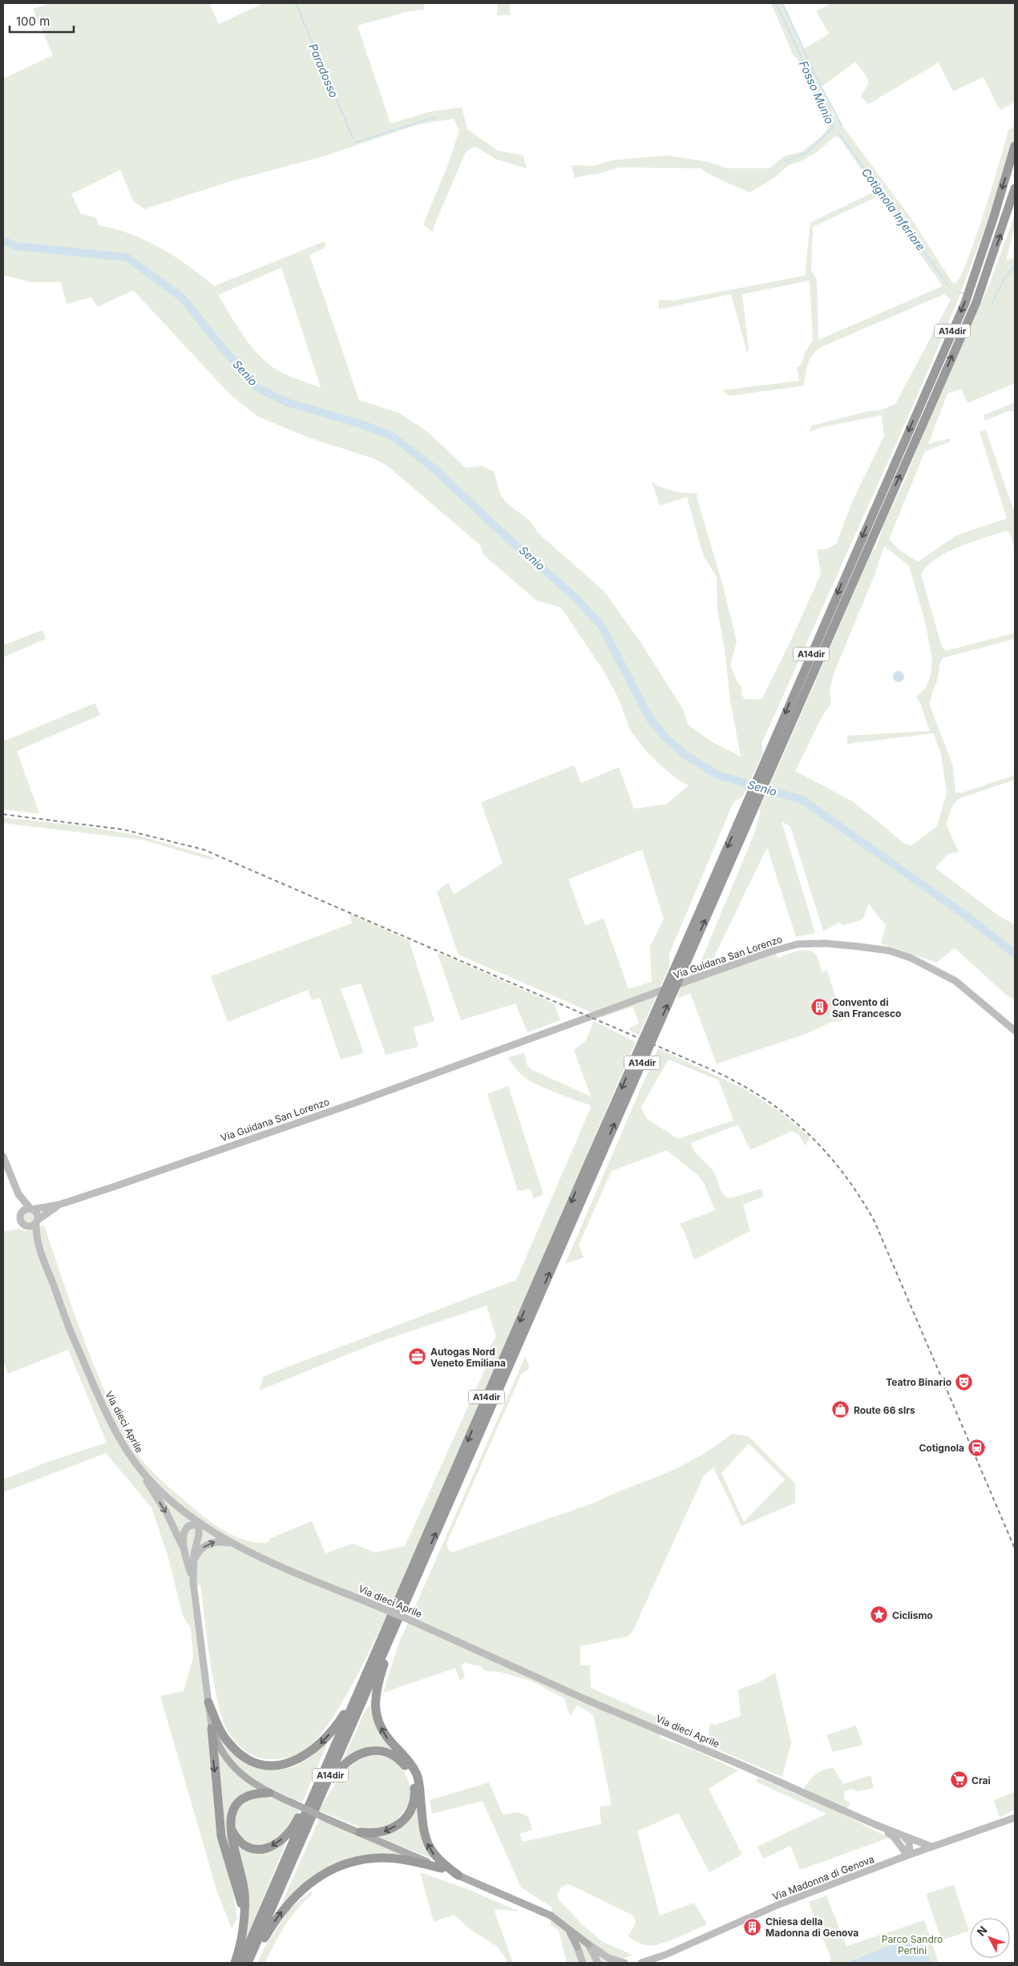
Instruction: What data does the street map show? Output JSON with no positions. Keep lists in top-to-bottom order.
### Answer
{
  "streets": {
    "highway": ["A14dir"],
    "main road": ["Via Guidana San Lorenzo", "Via dieci Aprile", "Via Madonna di Genova"]
  },
  "crossings": [
    ["A14dir", "Via dieci Aprile"]
  ],
  "water": [
    "Paradosso",
    "Fosso Munio",
    "Cotignola Inferiore",
    "Senio"
  ],
  "parks": ["Parco Sandro Pertini"],
  "places": {
    "building": ["Convento di San Francesco", "Chiesa della Madonna di Genova"],
    "office": ["Autogas Nord Veneto Emiliana"],
    "theatre": ["Teatro Binario"],
    "shop": ["Route 66 slrs"],
    "station": ["Cotignola"],
    "place": ["Ciclismo"],
    "supermarket": ["Crai"]
  },
  "scale_bar": "100 m",
  "north": "top left"
}
